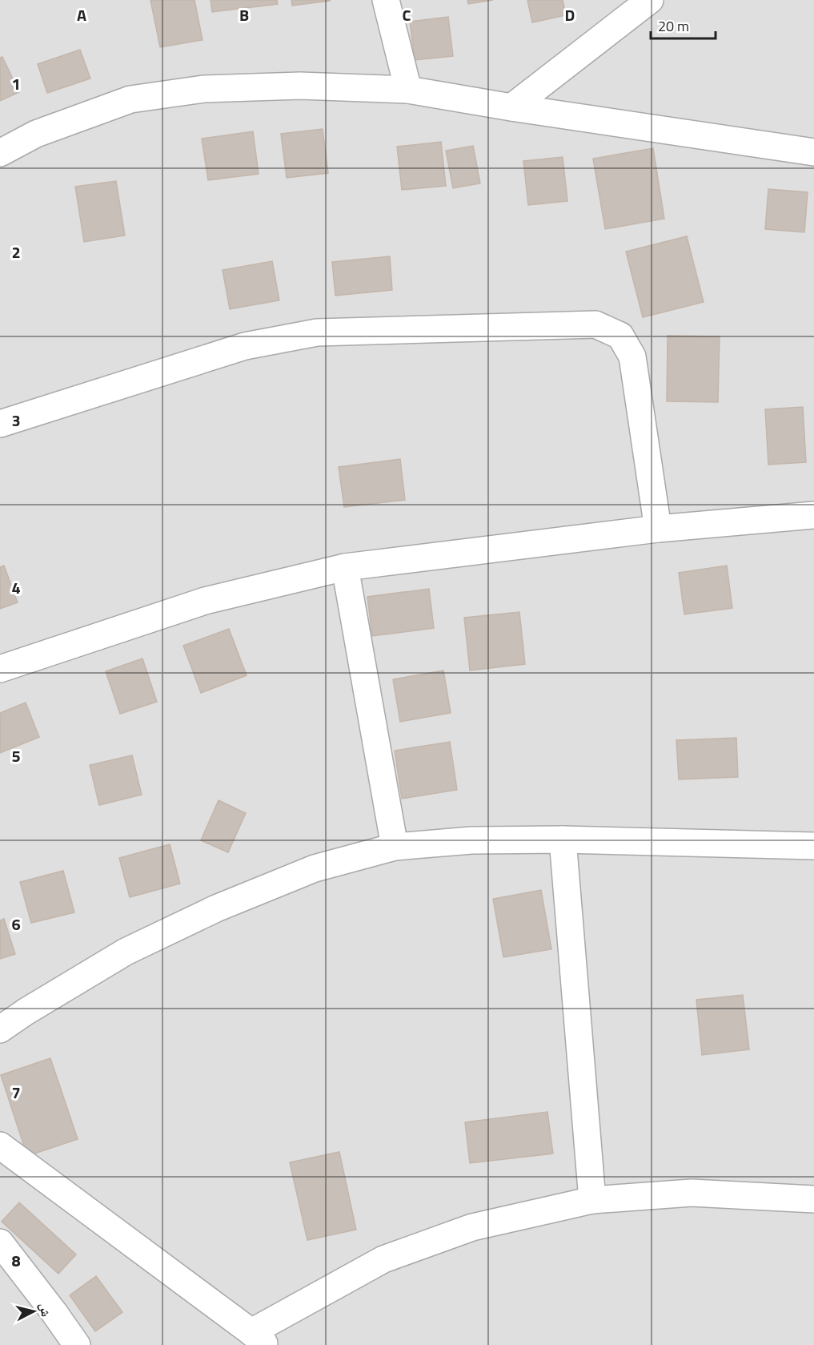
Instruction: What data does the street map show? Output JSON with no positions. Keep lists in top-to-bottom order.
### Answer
{
  "scale_bar": "20 m",
  "north": "right",
  "grid": {
    "columns": [
      "A",
      "B",
      "C",
      "D"
    ],
    "rows": [
      "1",
      "2",
      "3",
      "4",
      "5",
      "6",
      "7",
      "8"
    ]
  }
}
